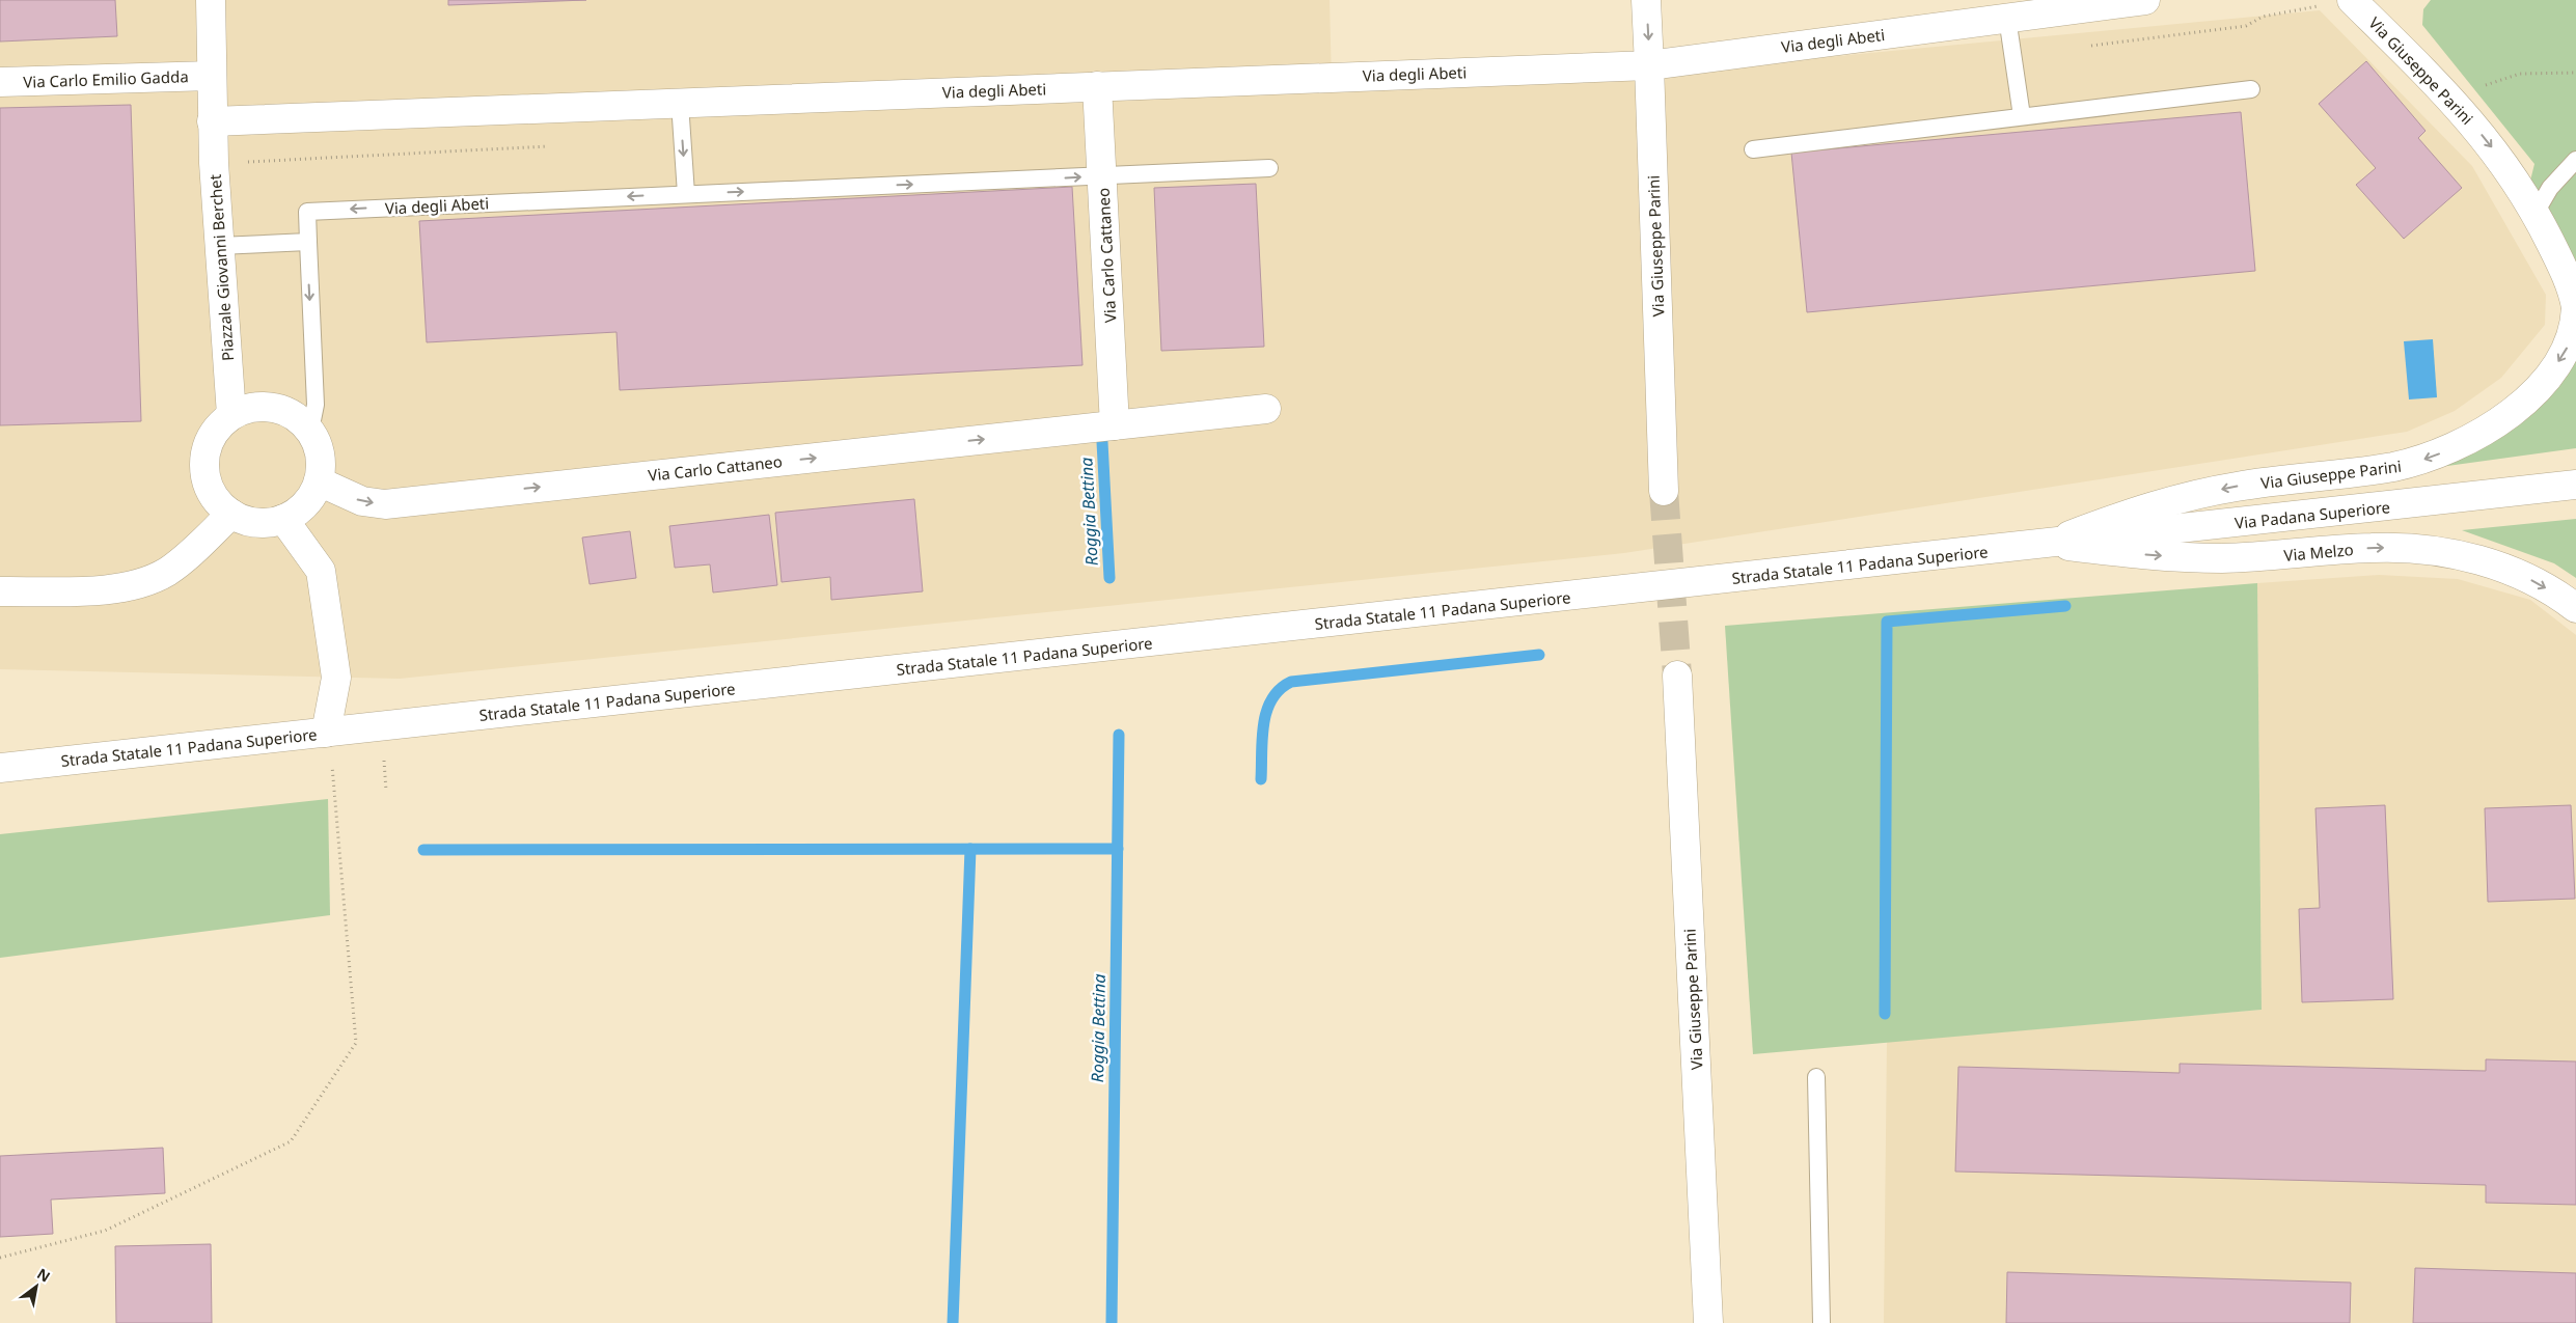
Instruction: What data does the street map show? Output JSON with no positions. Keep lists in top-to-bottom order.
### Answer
{
  "streets": {
    "street": [
      "Via degli Abeti",
      "Via Giuseppe Parini",
      "Via Carlo Emilio Gadda",
      "Via Carlo Cattaneo",
      "Piazzale Giovanni Berchet",
      "Via Padana Superiore",
      "Via Melzo",
      "Strada Statale 11 Padana Superiore"
    ]
  },
  "crossings": [
    ["Via degli Abeti", "Via Giuseppe Parini"],
    ["Via degli Abeti", "Via Carlo Cattaneo"],
    ["Via degli Abeti", "Piazzale Giovanni Berchet"],
    ["Via Giuseppe Parini", "Via Padana Superiore"],
    ["Via Giuseppe Parini", "Via Melzo"],
    ["Via Giuseppe Parini", "Strada Statale 11 Padana Superiore"],
    ["Via Carlo Emilio Gadda", "Piazzale Giovanni Berchet"],
    ["Via Carlo Cattaneo", "Piazzale Giovanni Berchet"],
    ["Via Padana Superiore", "Via Melzo"],
    ["Via Padana Superiore", "Strada Statale 11 Padana Superiore"],
    ["Via Melzo", "Strada Statale 11 Padana Superiore"]
  ],
  "one_way": ["Via Carlo Cattaneo", "Via Melzo"],
  "water": ["Roggia Bettina"],
  "north": "top right"
}
